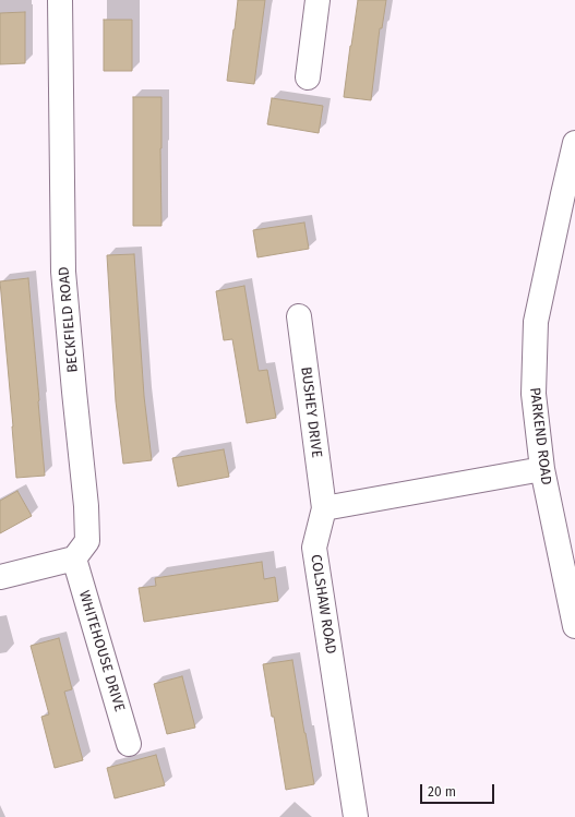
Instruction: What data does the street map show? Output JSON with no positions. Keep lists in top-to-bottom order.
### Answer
{
  "streets": {
    "street": [
      "BECKFIELD ROAD",
      "BUSHEY DRIVE",
      "PARKEND ROAD",
      "COLSHAW ROAD",
      "WHITEHOUSE DRIVE"
    ]
  },
  "crossings": [
    ["BECKFIELD ROAD", "WHITEHOUSE DRIVE"],
    ["BUSHEY DRIVE", "COLSHAW ROAD"]
  ],
  "scale_bar": "20 m"
}
